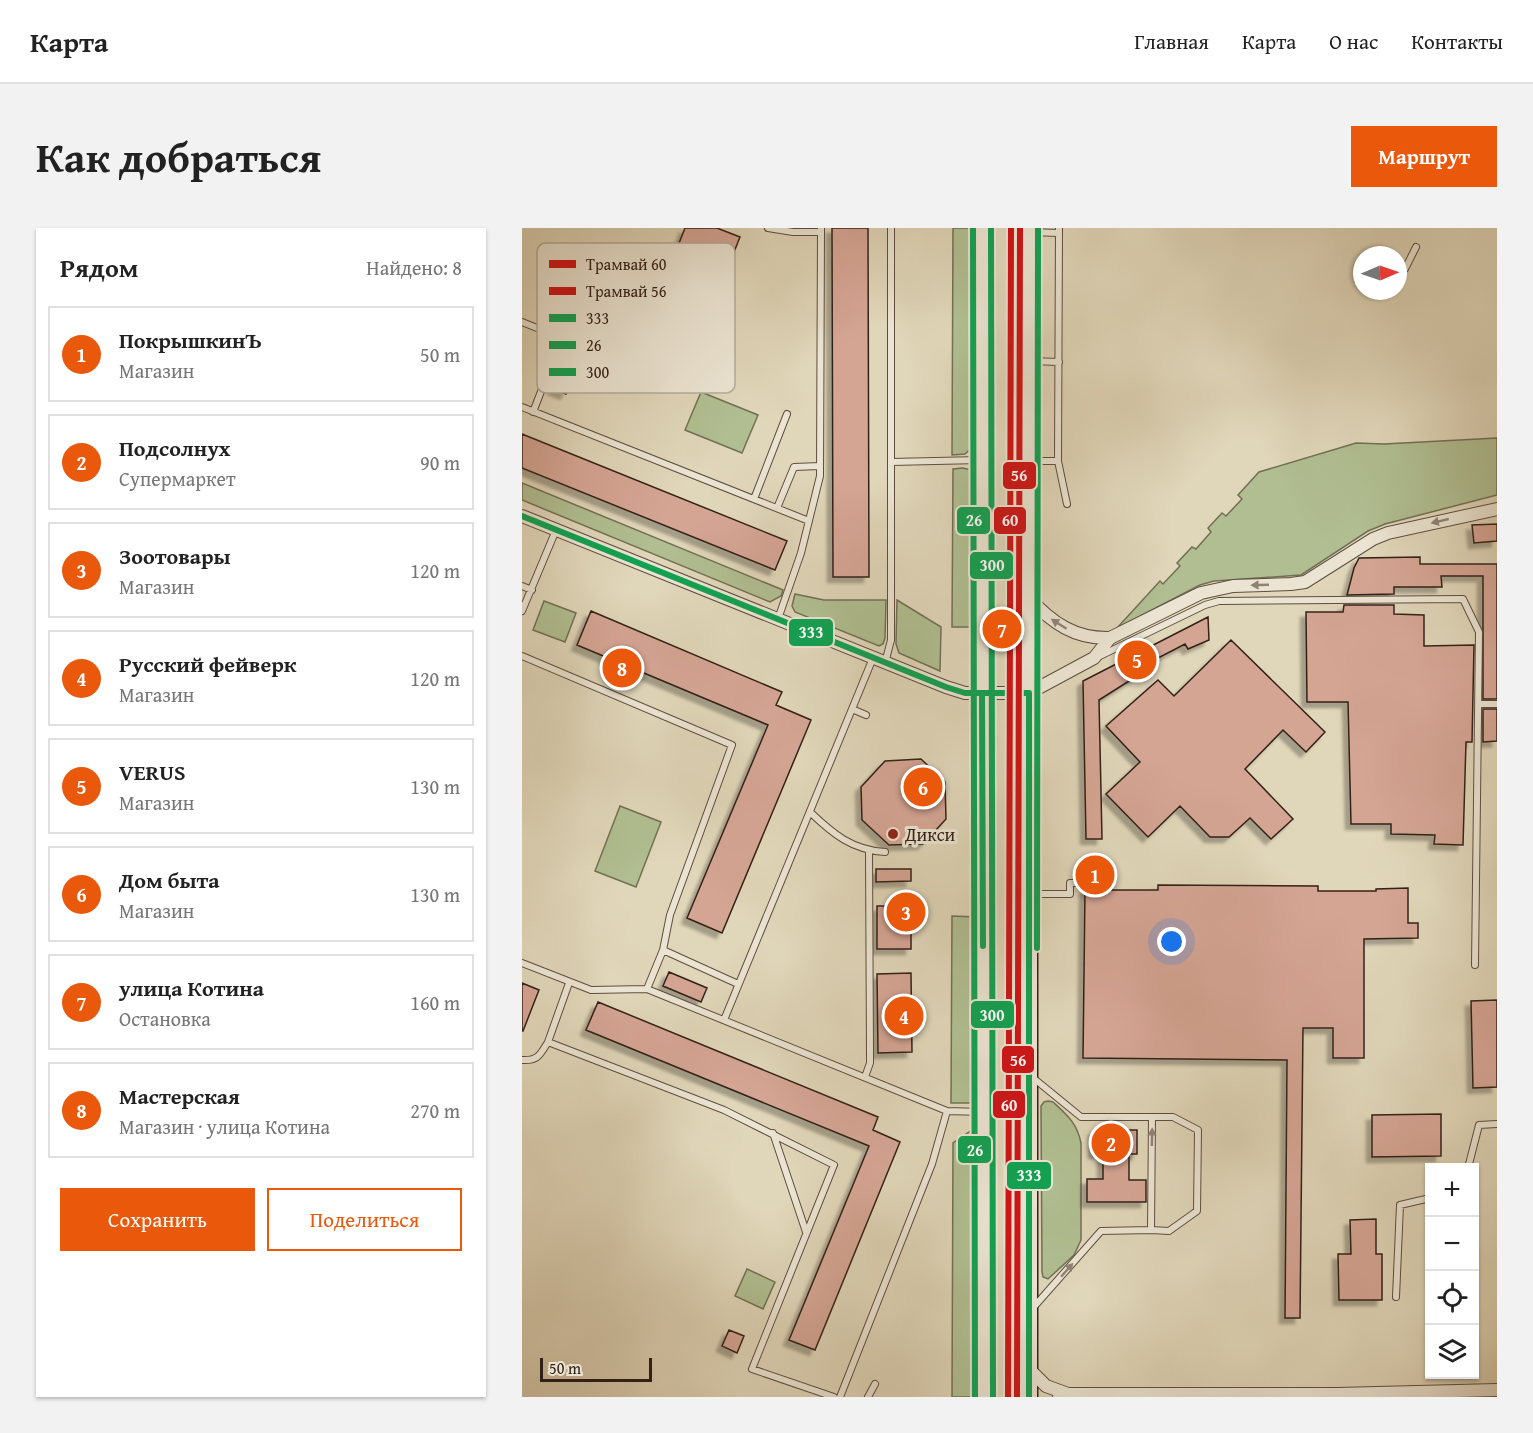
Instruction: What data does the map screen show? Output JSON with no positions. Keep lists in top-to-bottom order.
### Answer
{
  "places": ["Дикси"],
  "lines": [
    "tram line 60",
    "tram line 56",
    "transit line 26",
    "transit line 300",
    "transit line 333"
  ],
  "legend": [
    "Трамвай 60",
    "Трамвай 56",
    "333",
    "26",
    "300"
  ],
  "scale_bar": "50 m",
  "north": "right",
  "page": {
    "header": "Карта",
    "nav": [
      "Главная",
      "Карта",
      "О нас",
      "Контакты"
    ],
    "title": "Как добраться",
    "buttons": [
      "Маршрут",
      ["Сохранить", "Поделиться"]
    ],
    "heading": ["Рядом", "Найдено: 8"],
    "list": [
      {
        "mark": "1",
        "name": "ПокрышкинЪ",
        "note": "Магазин",
        "value": "50 m"
      },
      {
        "mark": "2",
        "name": "Подсолнух",
        "note": "Супермаркет",
        "value": "90 m"
      },
      {
        "mark": "3",
        "name": "Зоотовары",
        "note": "Магазин",
        "value": "120 m"
      },
      {
        "mark": "4",
        "name": "Русский фейверк",
        "note": "Магазин",
        "value": "120 m"
      },
      {
        "mark": "5",
        "name": "VERUS",
        "note": "Магазин",
        "value": "130 m"
      },
      {
        "mark": "6",
        "name": "Дом быта",
        "note": "Магазин",
        "value": "130 m"
      },
      {
        "mark": "7",
        "name": "улица Котина",
        "note": "Остановка",
        "value": "160 m"
      },
      {
        "mark": "8",
        "name": "Мастерская",
        "note": "Магазин · улица Котина",
        "value": "270 m"
      }
    ],
    "pins": [
      "7",
      "5",
      "8",
      "6",
      "1",
      "3",
      "4",
      "2"
    ],
    "map_buttons": ["+", "−"],
    "scale": "50 m"
  }
}
